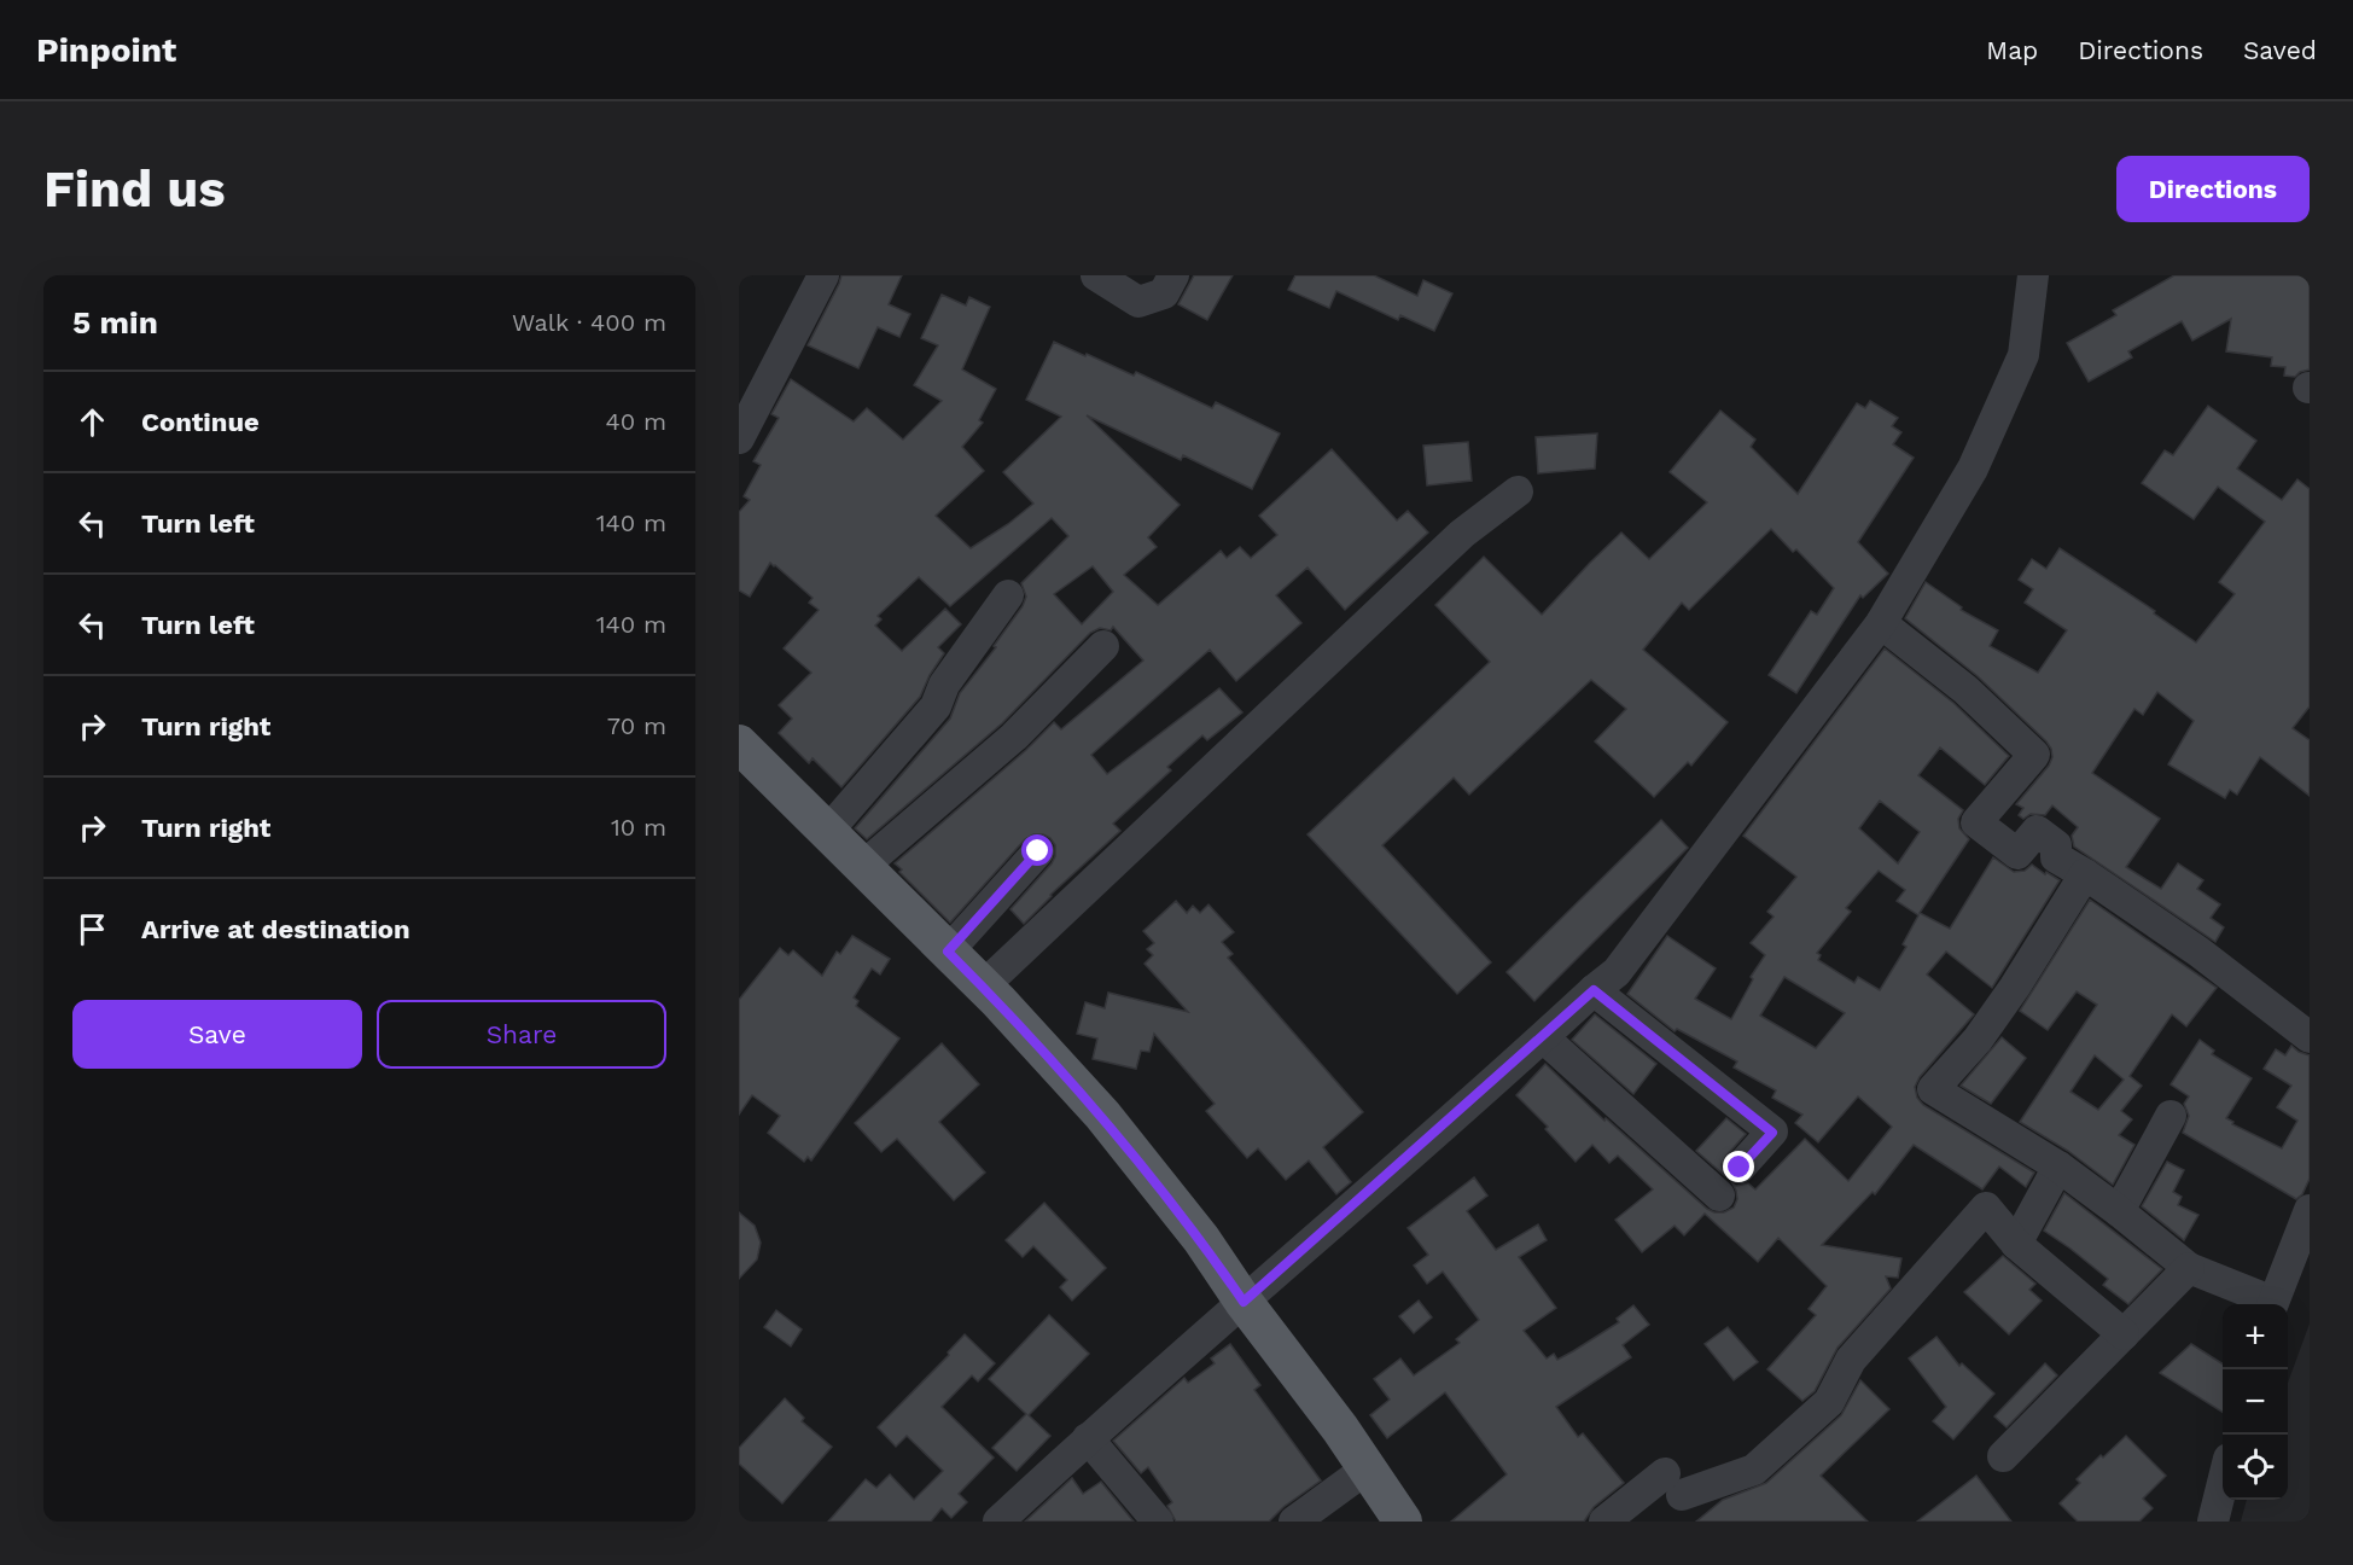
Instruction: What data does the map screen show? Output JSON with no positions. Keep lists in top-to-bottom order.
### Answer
{
  "page": {
    "header": "Pinpoint",
    "nav": ["Map", "Directions", "Saved"],
    "buttons": [
      "Directions",
      ["Save", "Share"]
    ],
    "title": "Find us",
    "heading": ["5 min", "Walk · 400 m"],
    "list": [
      ["Continue", "40 m"],
      ["Turn left", "140 m"],
      ["Turn left", "140 m"],
      ["Turn right", "70 m"],
      ["Turn right", "10 m"],
      "Arrive at destination"
    ],
    "map_buttons": ["+", "−"]
  }
}
